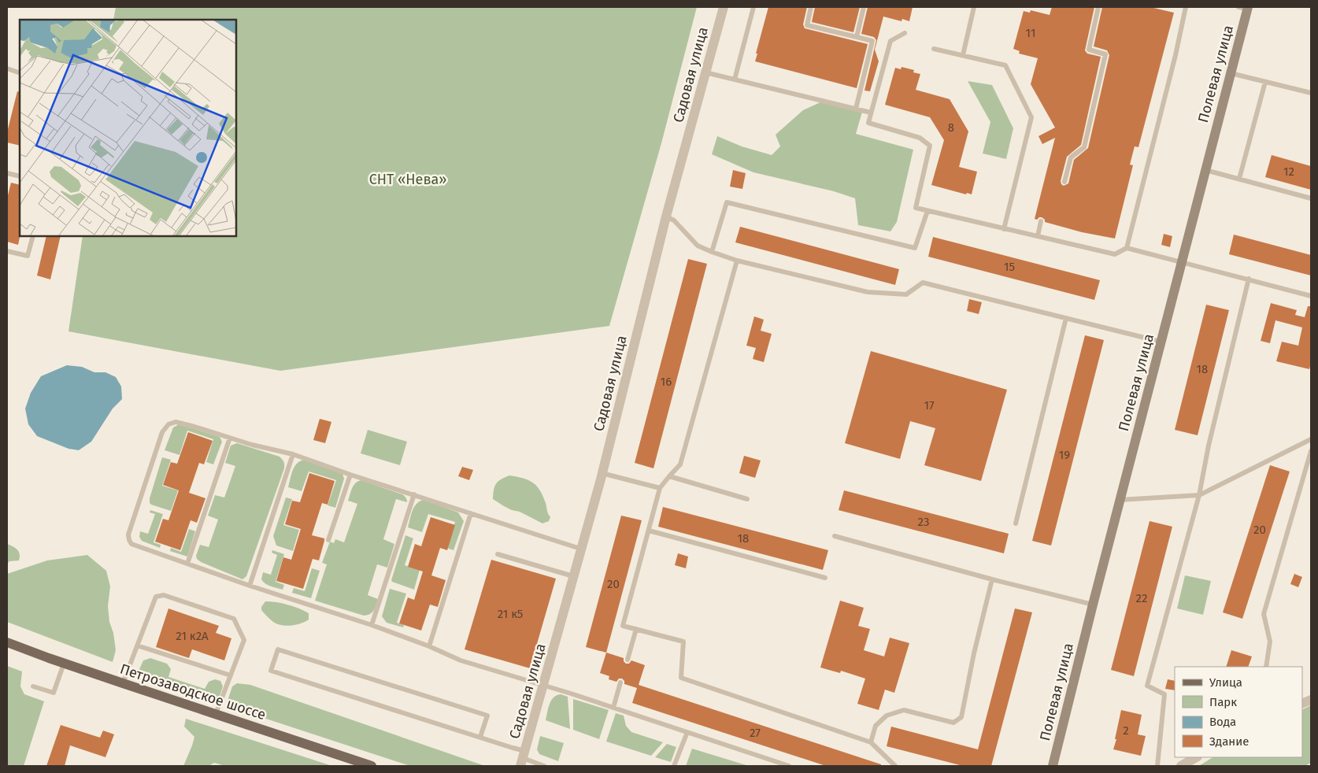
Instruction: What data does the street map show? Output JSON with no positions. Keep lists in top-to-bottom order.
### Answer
{
  "streets": {
    "main road": ["Петрозаводское шоссе"],
    "street": ["Полевая улица", "Садовая улица"]
  },
  "parks": ["СНТ «Нева»"],
  "house_numbers": [
    "11",
    "8",
    "12",
    "15",
    "18",
    "16",
    "17",
    "19",
    "23",
    "20",
    "18",
    "20",
    "22",
    "21 к5",
    "21 к2А",
    "2",
    "27"
  ],
  "legend": [
    "Улица",
    "Парк",
    "Вода",
    "Здание"
  ]
}
